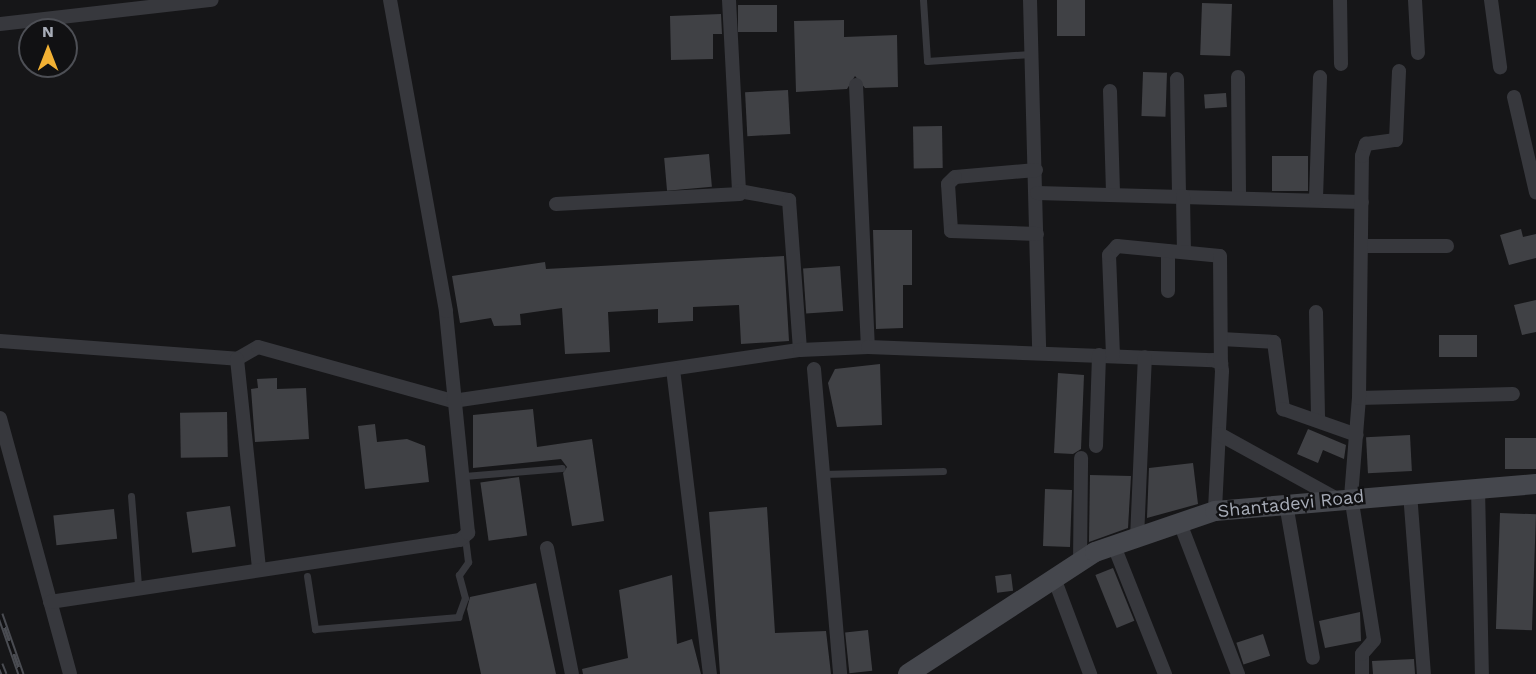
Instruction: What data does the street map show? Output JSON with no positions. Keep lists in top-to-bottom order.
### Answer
{
  "streets": {
    "street": ["Shantadevi Road"]
  },
  "north": "top"
}
